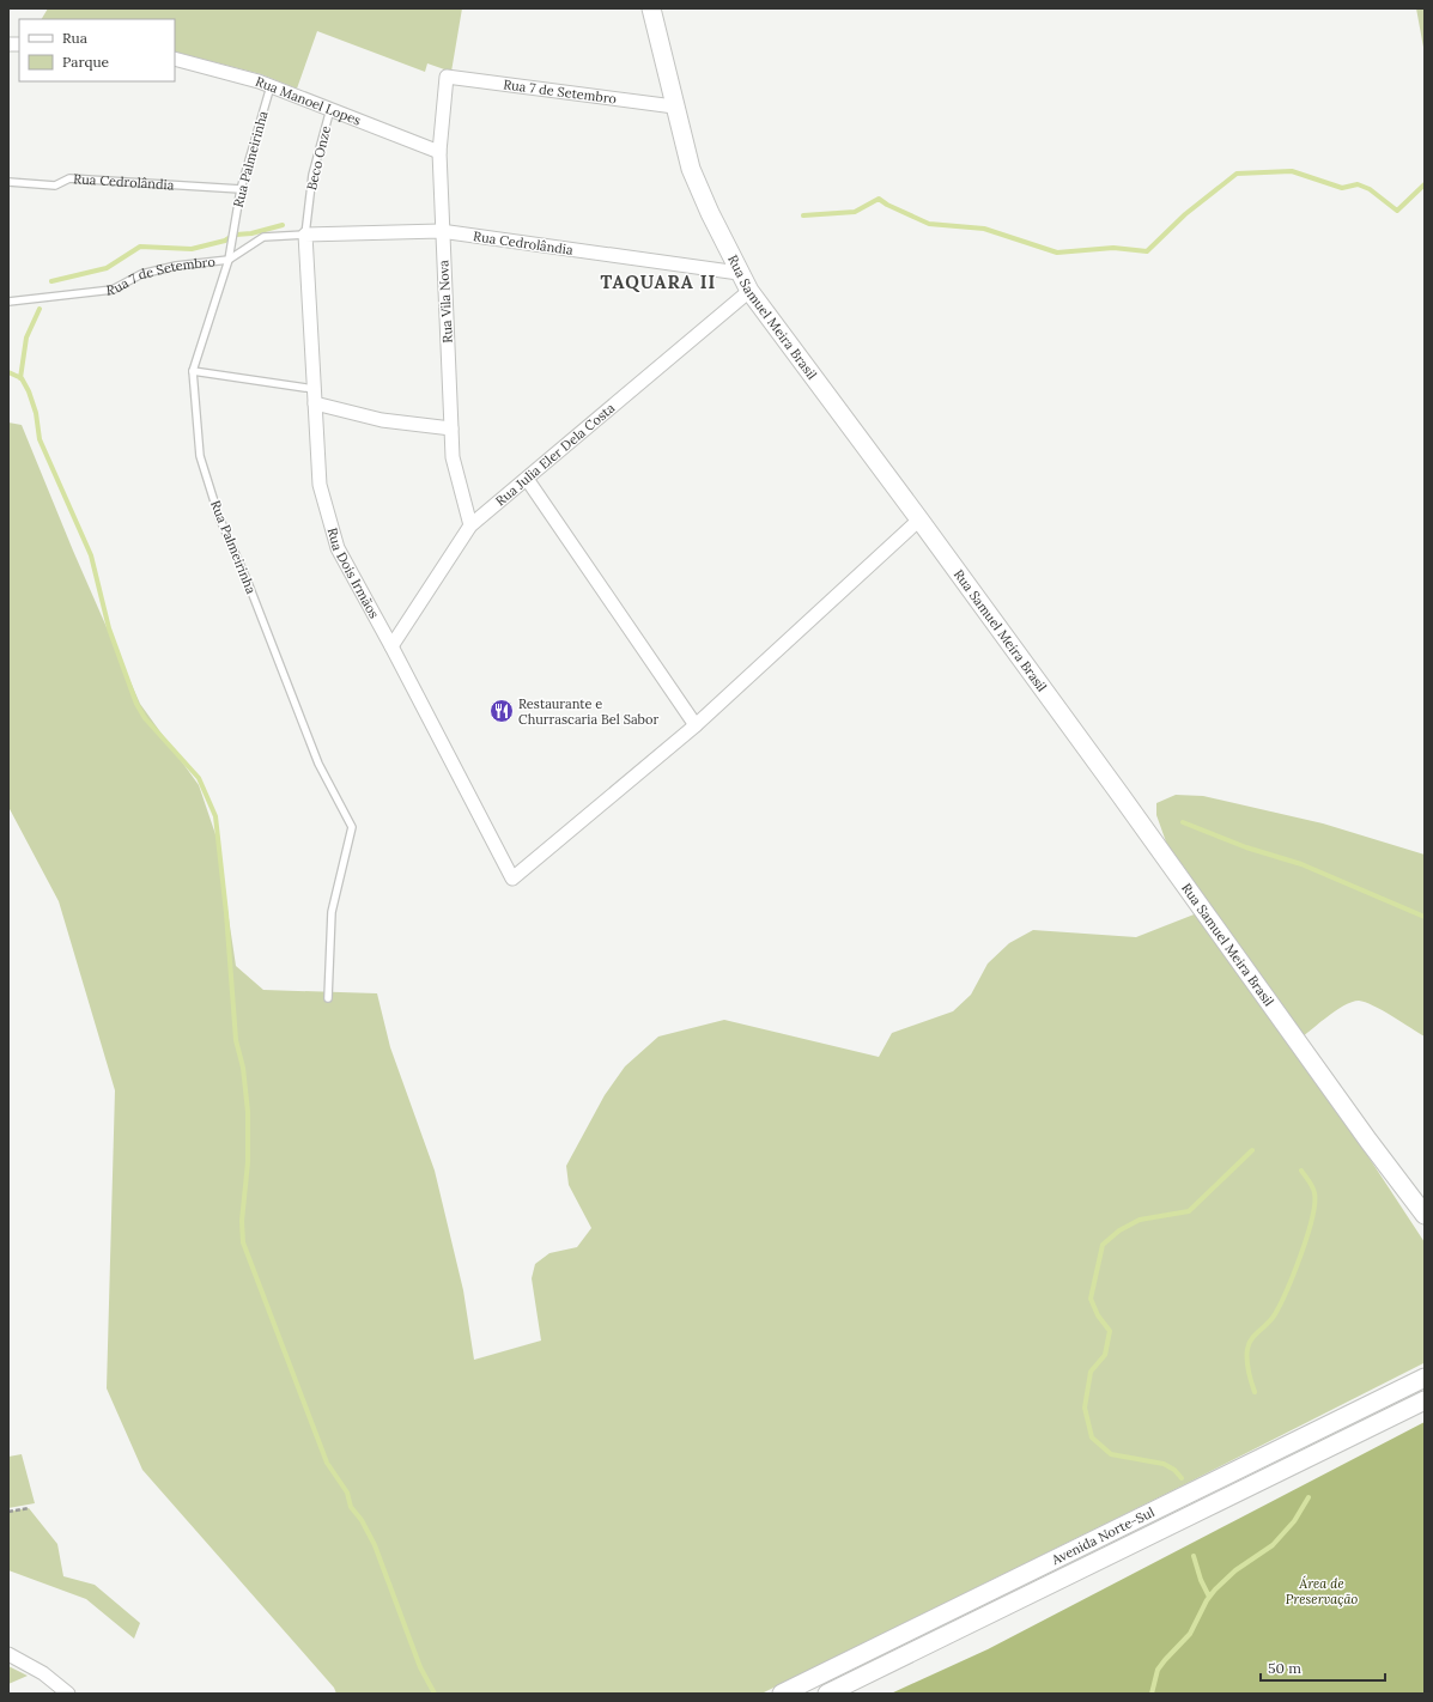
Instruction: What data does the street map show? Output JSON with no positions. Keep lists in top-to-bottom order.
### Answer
{
  "streets": {
    "street": [
      "Rua 7 de Setembro",
      "Rua Manoel Lopes",
      "Rua Cedrolândia",
      "Rua Vila Nova",
      "Rua Samuel Meira Brasil",
      "Rua Julia Eler Dela Costa",
      "Rua Dois Irmãos",
      "Avenida Norte-Sul"
    ],
    "lane": ["Beco Onze", "Rua Palmeirinha"]
  },
  "crossings": [
    ["Rua 7 de Setembro", "Beco Onze"],
    ["Rua 7 de Setembro", "Rua Palmeirinha"],
    ["Rua 7 de Setembro", "Rua Cedrolândia"],
    ["Rua 7 de Setembro", "Rua Vila Nova"],
    ["Rua 7 de Setembro", "Rua Samuel Meira Brasil"],
    ["Rua 7 de Setembro", "Rua Dois Irmãos"],
    ["Rua Manoel Lopes", "Beco Onze"],
    ["Rua Manoel Lopes", "Rua Palmeirinha"],
    ["Rua Manoel Lopes", "Rua Vila Nova"],
    ["Beco Onze", "Rua Cedrolândia"],
    ["Beco Onze", "Rua Dois Irmãos"],
    ["Rua Palmeirinha", "Rua Cedrolândia"],
    ["Rua Cedrolândia", "Rua Vila Nova"],
    ["Rua Cedrolândia", "Rua Samuel Meira Brasil"],
    ["Rua Cedrolândia", "Rua Dois Irmãos"],
    ["Rua Vila Nova", "Rua Julia Eler Dela Costa"],
    ["Rua Samuel Meira Brasil", "Rua Julia Eler Dela Costa"],
    ["Rua Julia Eler Dela Costa", "Rua Dois Irmãos"]
  ],
  "districts": ["TAQUARA II"],
  "parks": ["Área de Preservação"],
  "places": {
    "restaurant": ["Restaurante e Churrascaria Bel Sabor"]
  },
  "legend": ["Rua", "Parque"],
  "scale_bar": "50 m"
}
